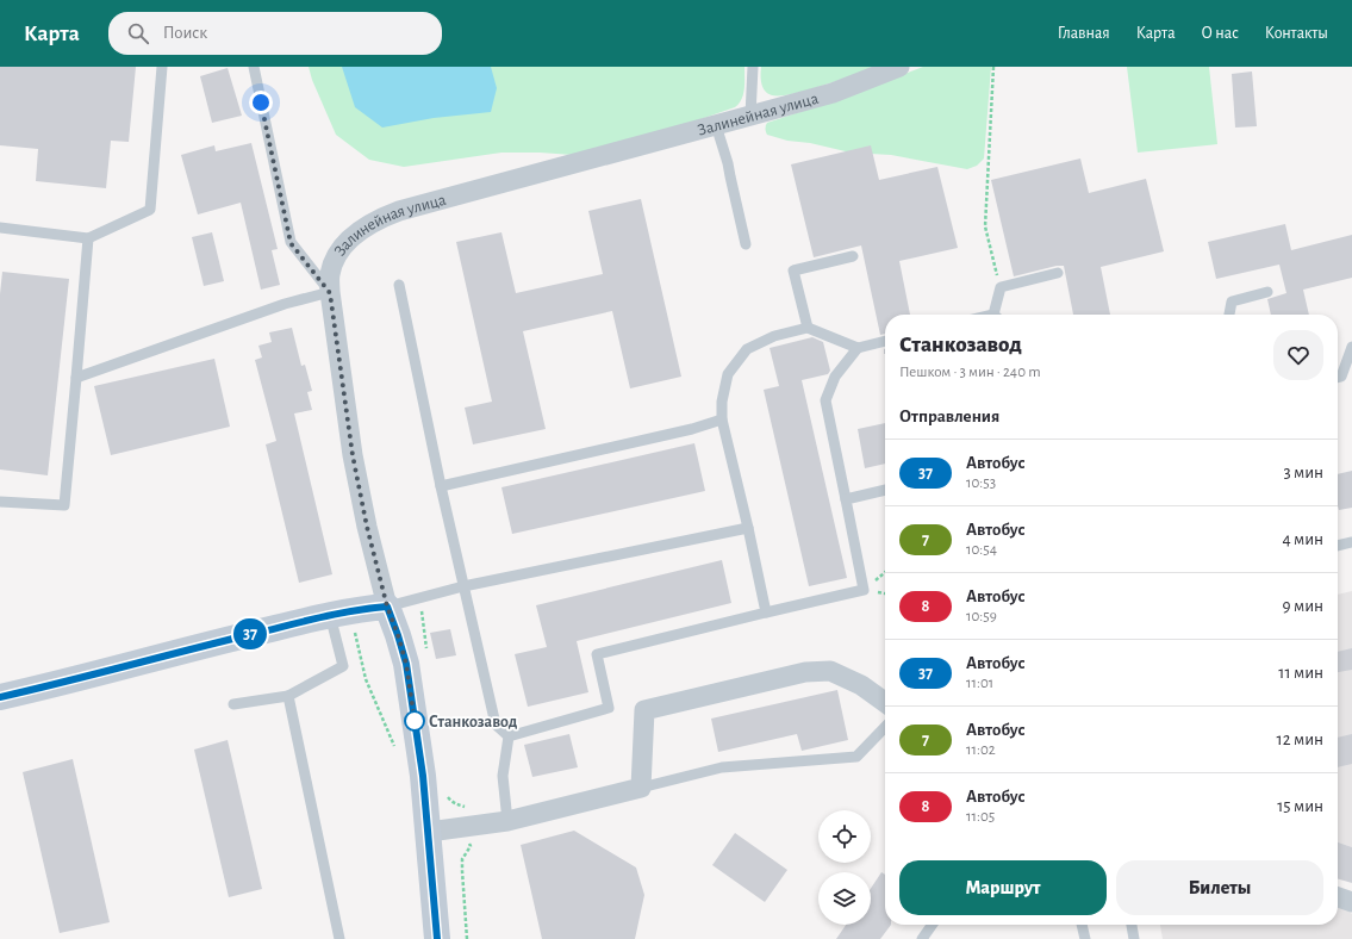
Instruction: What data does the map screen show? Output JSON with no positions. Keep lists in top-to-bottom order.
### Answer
{
  "streets": {
    "street": ["Залинейная улица"]
  },
  "places": ["Станкозавод"],
  "lines": ["bus line 37"],
  "page": {
    "header": "Карта",
    "search": "Поиск",
    "nav": [
      "Главная",
      "Карта",
      "О нас",
      "Контакты"
    ],
    "on_map": "37",
    "heading": [
      ["Станкозавод", "Пешком · 3 мин · 240 m"],
      "Отправления"
    ],
    "list": [
      {
        "mark": "37",
        "name": "Автобус",
        "note": "10:53",
        "value": "3 мин"
      },
      {
        "mark": "7",
        "name": "Автобус",
        "note": "10:54",
        "value": "4 мин"
      },
      {
        "mark": "8",
        "name": "Автобус",
        "note": "10:59",
        "value": "9 мин"
      },
      {
        "mark": "37",
        "name": "Автобус",
        "note": "11:01",
        "value": "11 мин"
      },
      {
        "mark": "7",
        "name": "Автобус",
        "note": "11:02",
        "value": "12 мин"
      },
      {
        "mark": "8",
        "name": "Автобус",
        "note": "11:05",
        "value": "15 мин"
      }
    ],
    "buttons": ["Маршрут", "Билеты"]
  }
}
